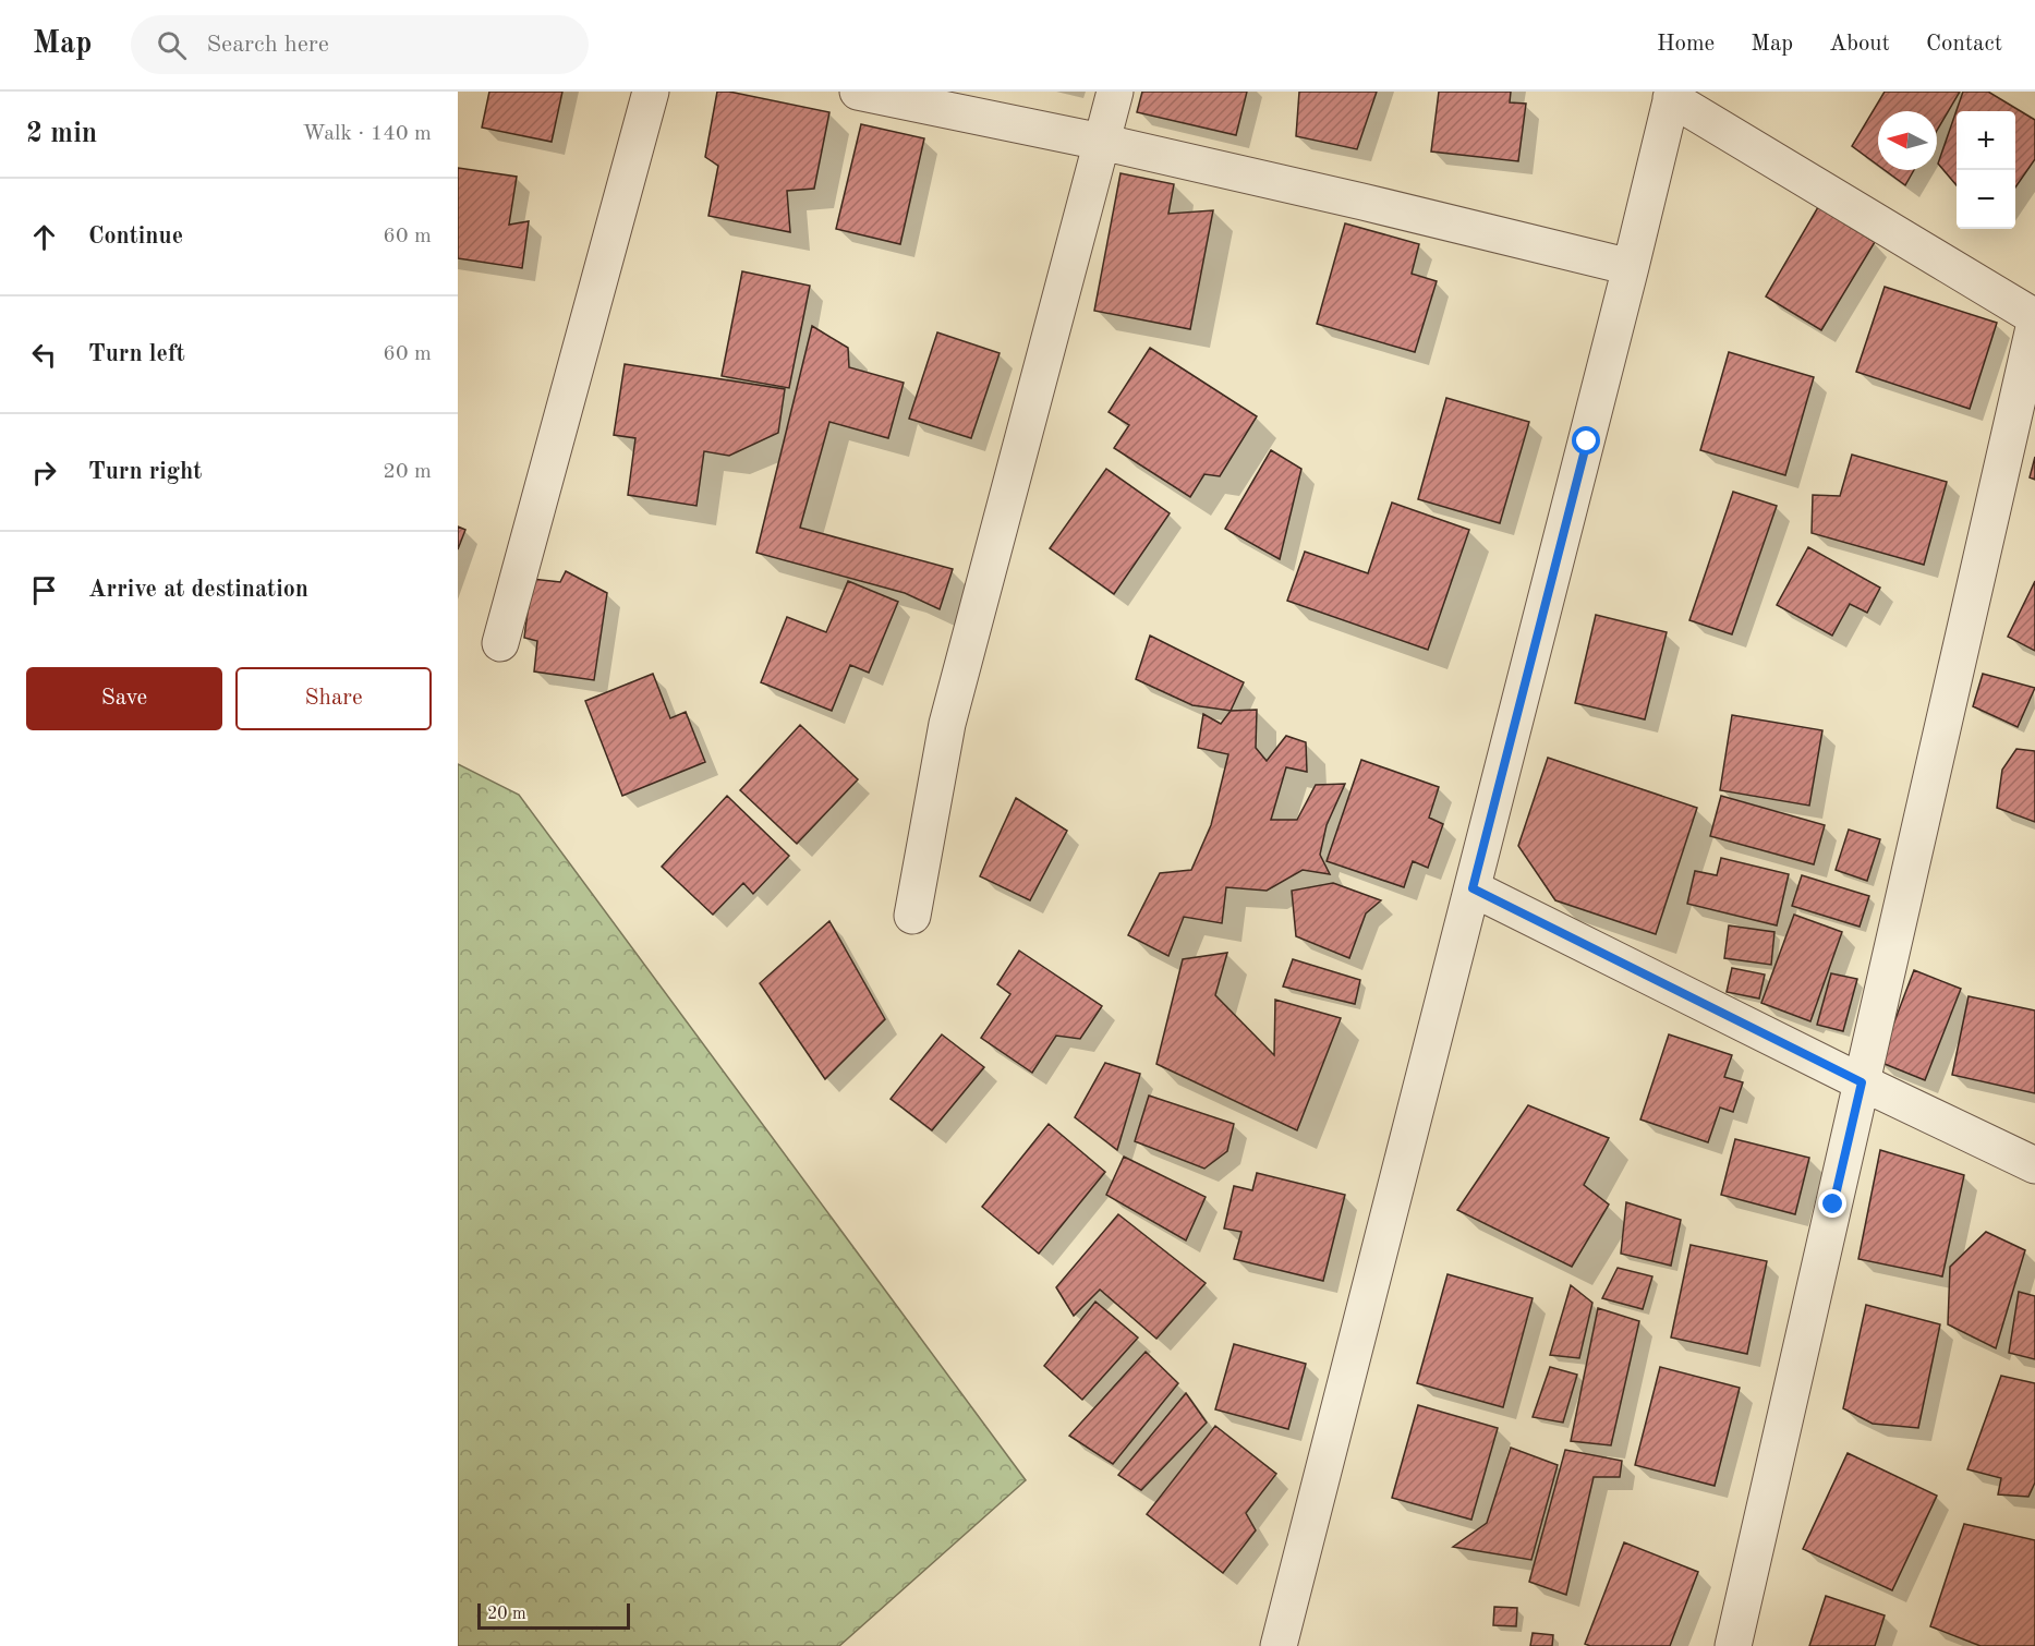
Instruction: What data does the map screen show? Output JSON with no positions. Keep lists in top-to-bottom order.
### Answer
{
  "scale_bar": "20 m",
  "north": "left",
  "page": {
    "header": "Map",
    "search": "Search here",
    "nav": [
      "Home",
      "Map",
      "About",
      "Contact"
    ],
    "heading": ["2 min", "Walk · 140 m"],
    "map_buttons": ["+", "−"],
    "list": [
      ["Continue", "60 m"],
      ["Turn left", "60 m"],
      ["Turn right", "20 m"],
      "Arrive at destination"
    ],
    "buttons": ["Save", "Share"],
    "scale": "20 m"
  }
}
